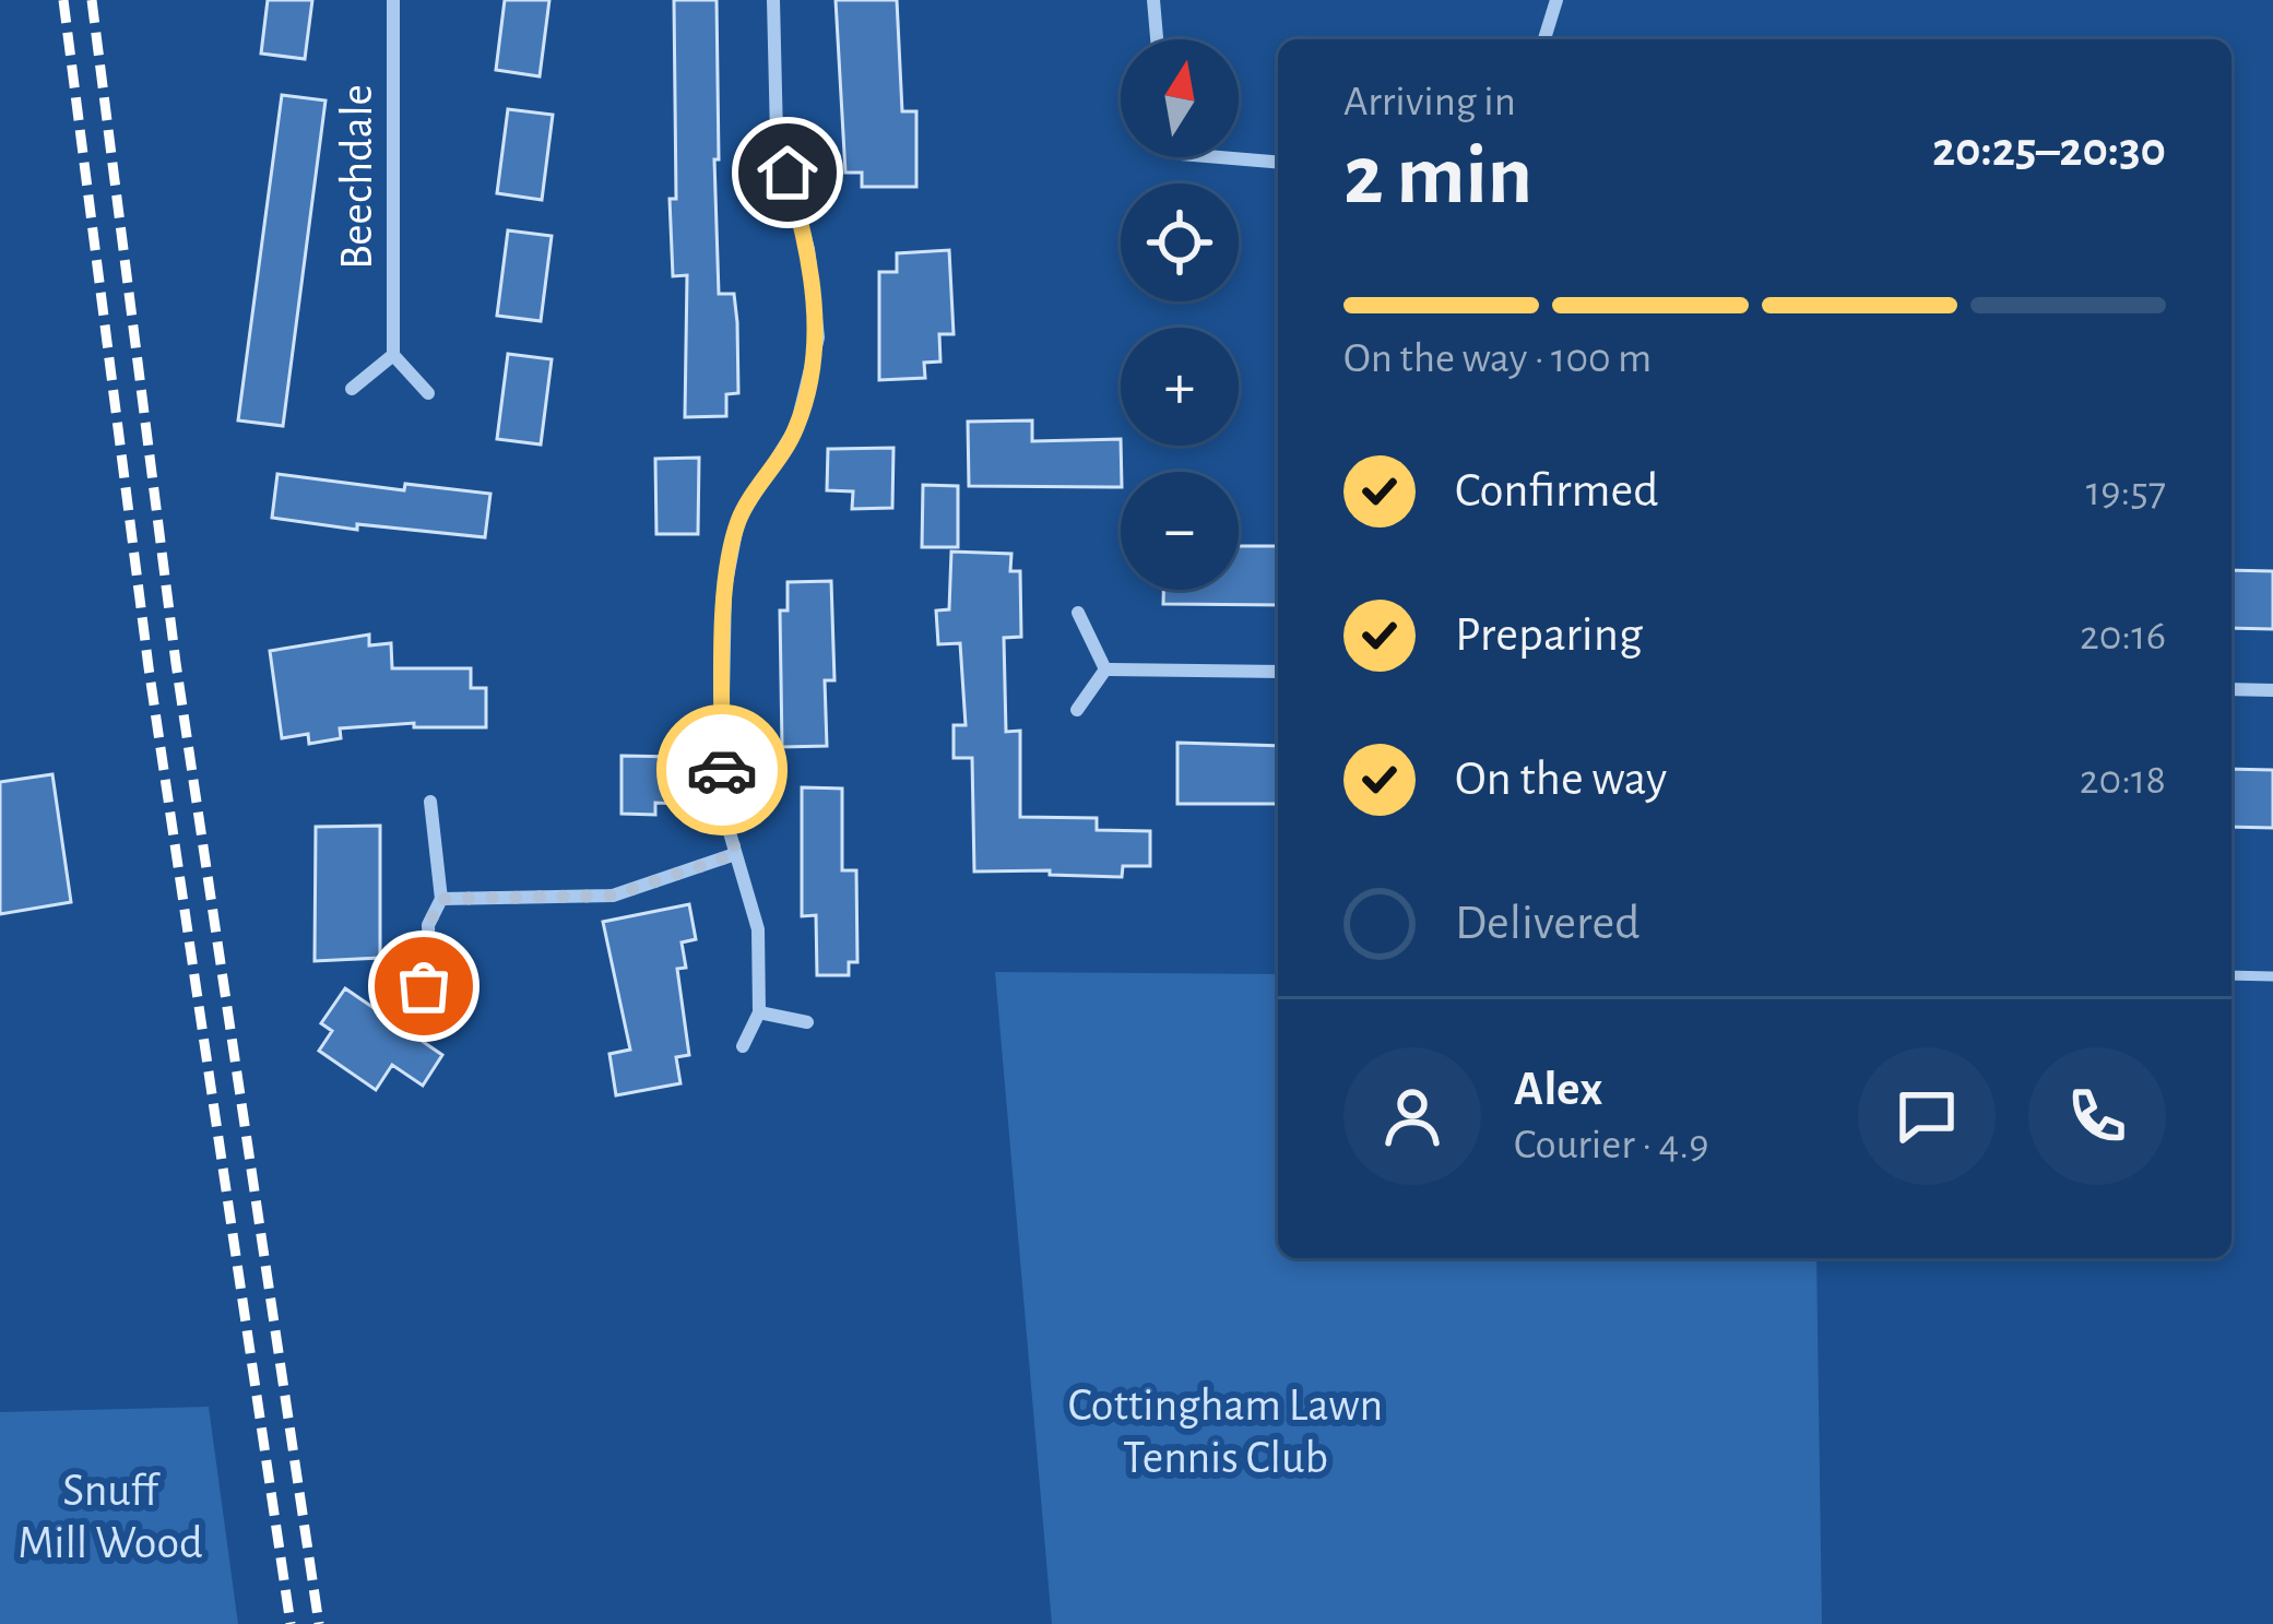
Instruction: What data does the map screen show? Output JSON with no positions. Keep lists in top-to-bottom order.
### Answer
{
  "streets": {
    "street": ["Beechdale"]
  },
  "parks": ["Cottingham Lawn Tennis Club", "Snuff Mill Wood"],
  "north": "top",
  "page": {
    "map_buttons": ["+", "−"],
    "heading": ["2 min", "Arriving in", "20:25–20:30"],
    "panel": ["Alex", "Courier · 4.9"],
    "bar": "On the way · 100 m",
    "list": [
      ["Confirmed", "19:57"],
      ["Preparing", "20:16"],
      ["On the way", "20:18"],
      "Delivered"
    ]
  }
}
